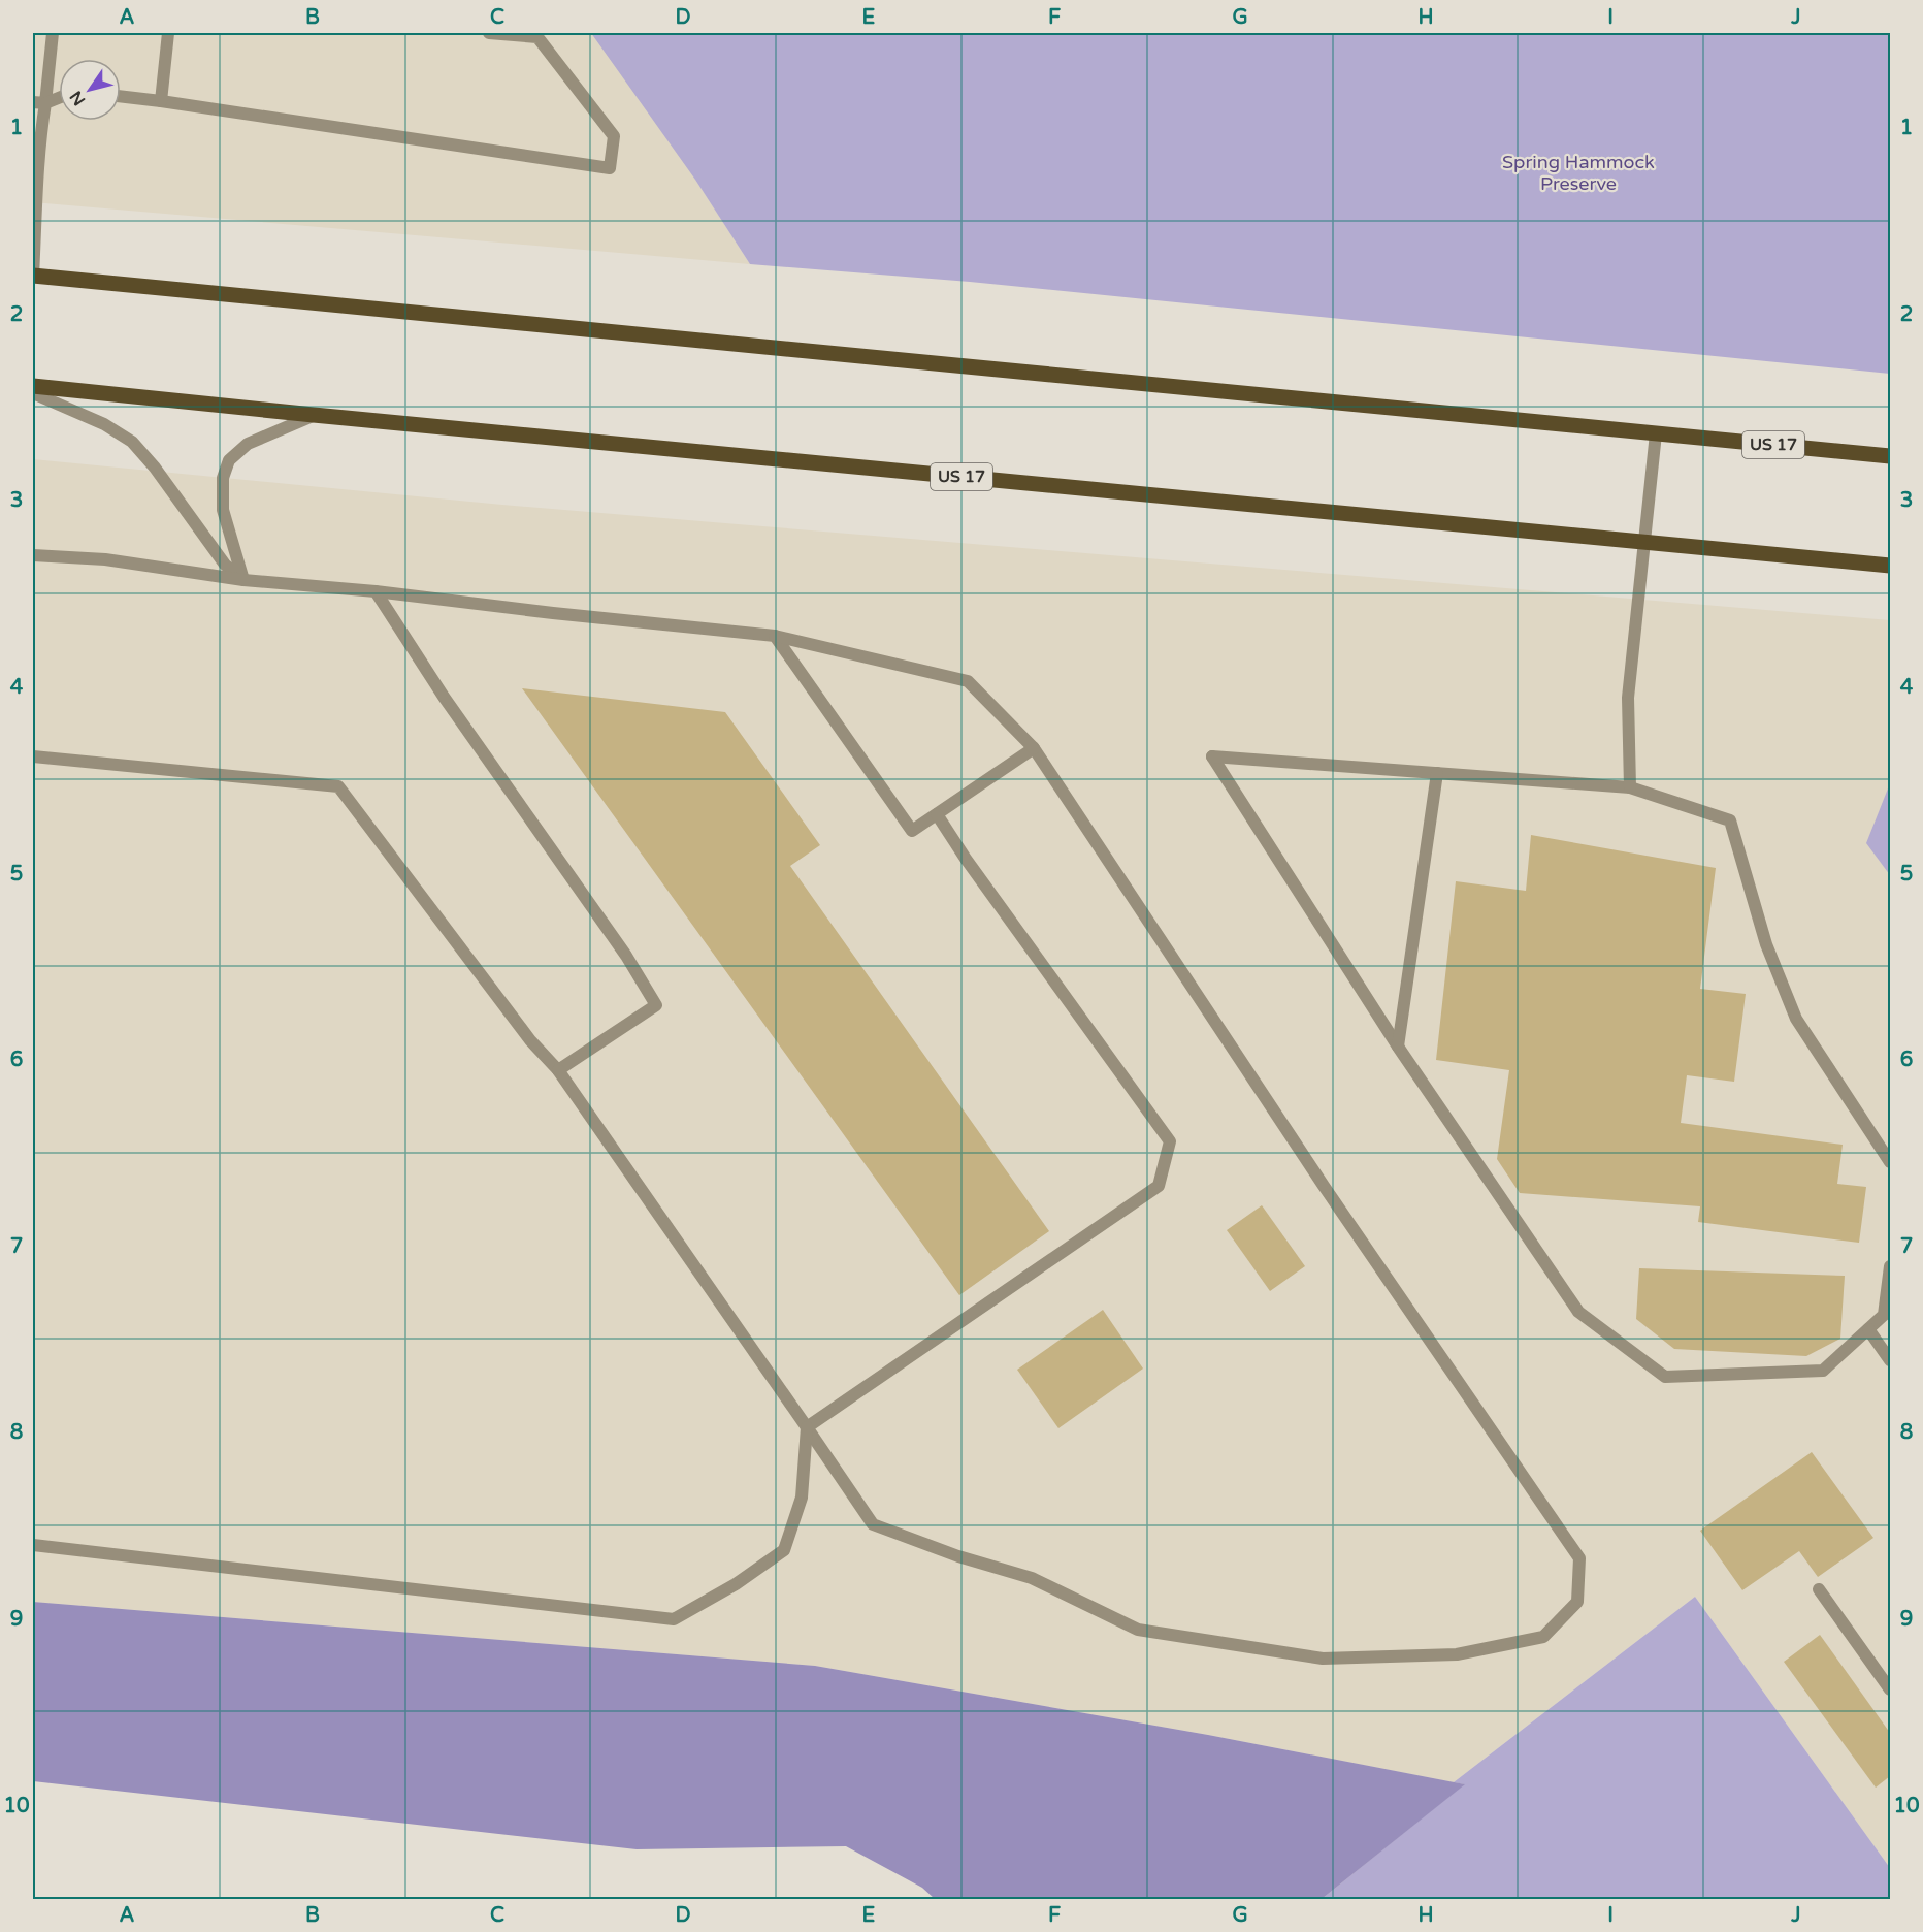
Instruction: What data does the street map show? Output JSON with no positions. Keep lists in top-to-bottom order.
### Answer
{
  "streets": {
    "main road": ["US 17"]
  },
  "parks": ["Spring Hammock Preserve"],
  "north": "bottom left",
  "grid": {
    "columns": [
      "A",
      "B",
      "C",
      "D",
      "E",
      "F",
      "G",
      "H",
      "I",
      "J"
    ],
    "rows": [
      "1",
      "2",
      "3",
      "4",
      "5",
      "6",
      "7",
      "8",
      "9",
      "10"
    ]
  }
}
